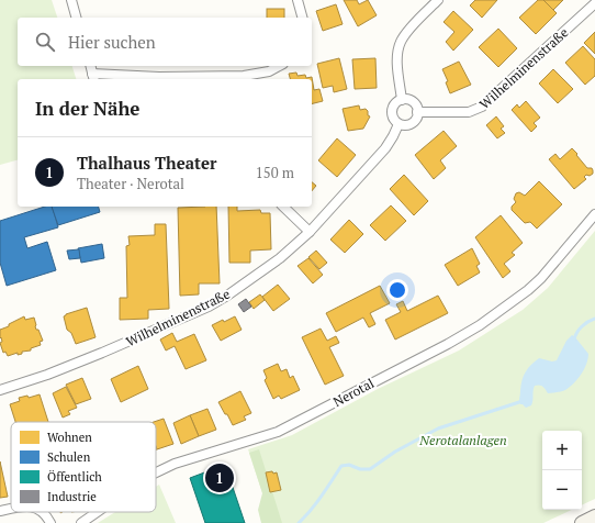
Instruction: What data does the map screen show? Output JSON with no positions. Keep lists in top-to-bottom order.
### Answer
{
  "streets": {
    "street": ["Wilhelminenstraße", "Nerotal"]
  },
  "parks": ["Nerotalanlagen"],
  "legend": [
    "Wohnen",
    "Schulen",
    "Öffentlich",
    "Industrie"
  ],
  "page": {
    "search": "Hier suchen",
    "heading": "In der Nähe",
    "list": [
      {
        "mark": "1",
        "name": "Thalhaus Theater",
        "note": "Theater · Nerotal",
        "value": "150 m"
      }
    ],
    "map_buttons": ["+", "−"],
    "pins": "1"
  }
}
